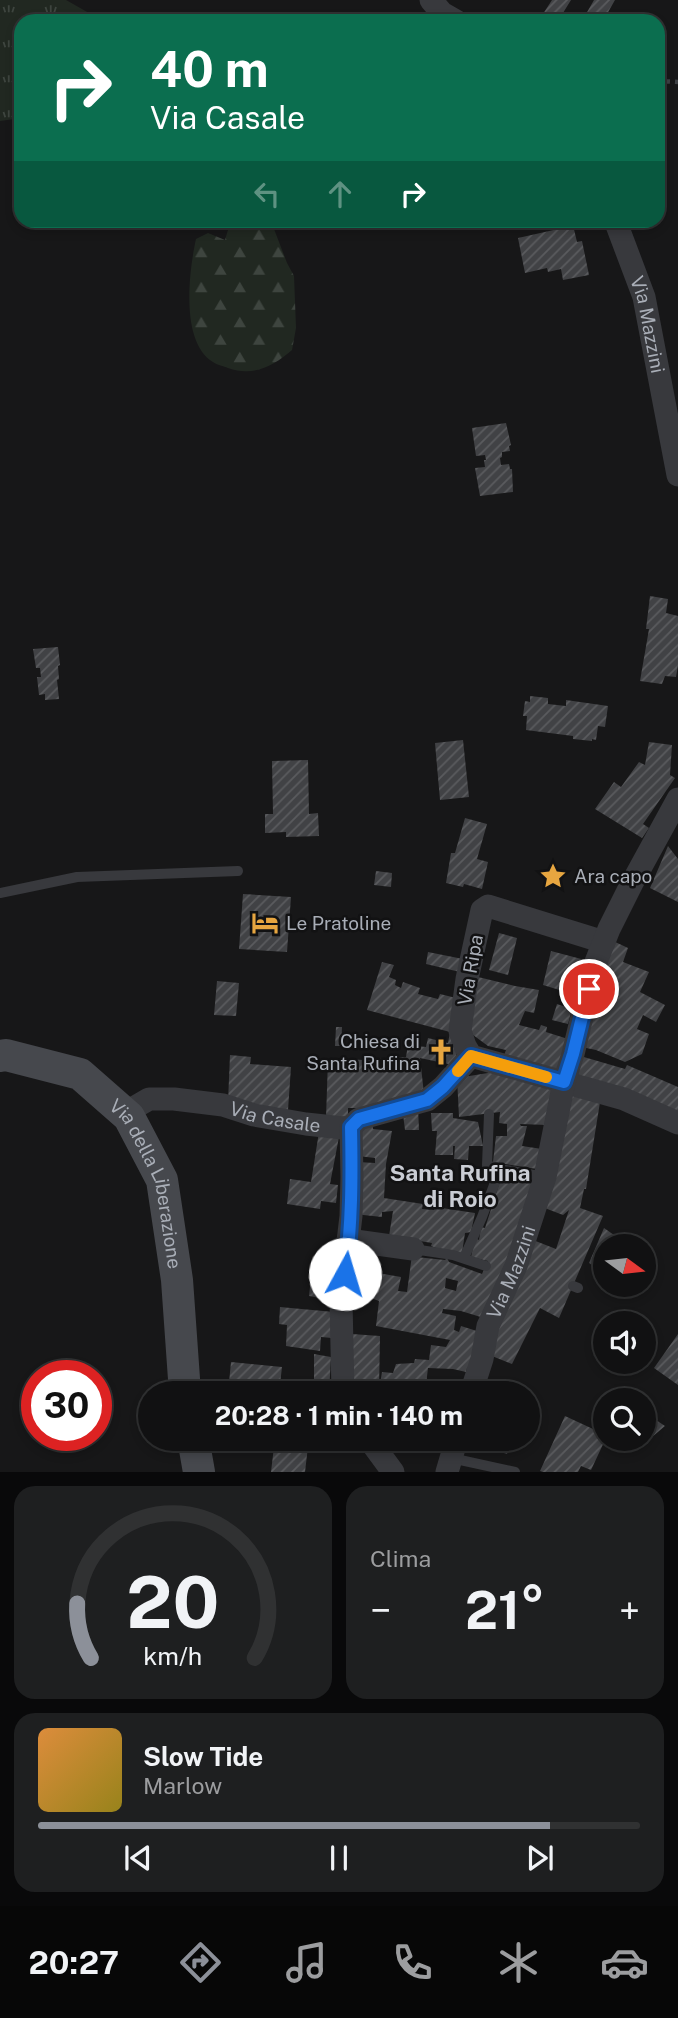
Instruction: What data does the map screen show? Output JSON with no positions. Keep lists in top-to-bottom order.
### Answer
{
  "streets": {
    "main road": ["Via della Liberazione"],
    "street": ["Via Mazzini", "Via Ripa", "Via Casale"]
  },
  "crossings": [
    ["Via Mazzini", "Via Ripa"],
    ["Via Ripa", "Via Casale"],
    ["Via Casale", "Via della Liberazione"]
  ],
  "districts": ["Santa Rufina di Roio"],
  "places": {
    "place": ["Ara capo"],
    "hotel": ["Le Pratoline"],
    "church": ["Chiesa di Santa Rufina"]
  },
  "north": "right",
  "page": {
    "turn": ["40 m", "Via Casale"],
    "limit": "30",
    "trip": "20:28 · 1 min · 140 m",
    "tile": "Clima",
    "heat": ["−", "21°", "+"],
    "song": ["Slow Tide", "Marlow"],
    "tabs": "20:27",
    "gauge": ["20", "km/h"]
  }
}
